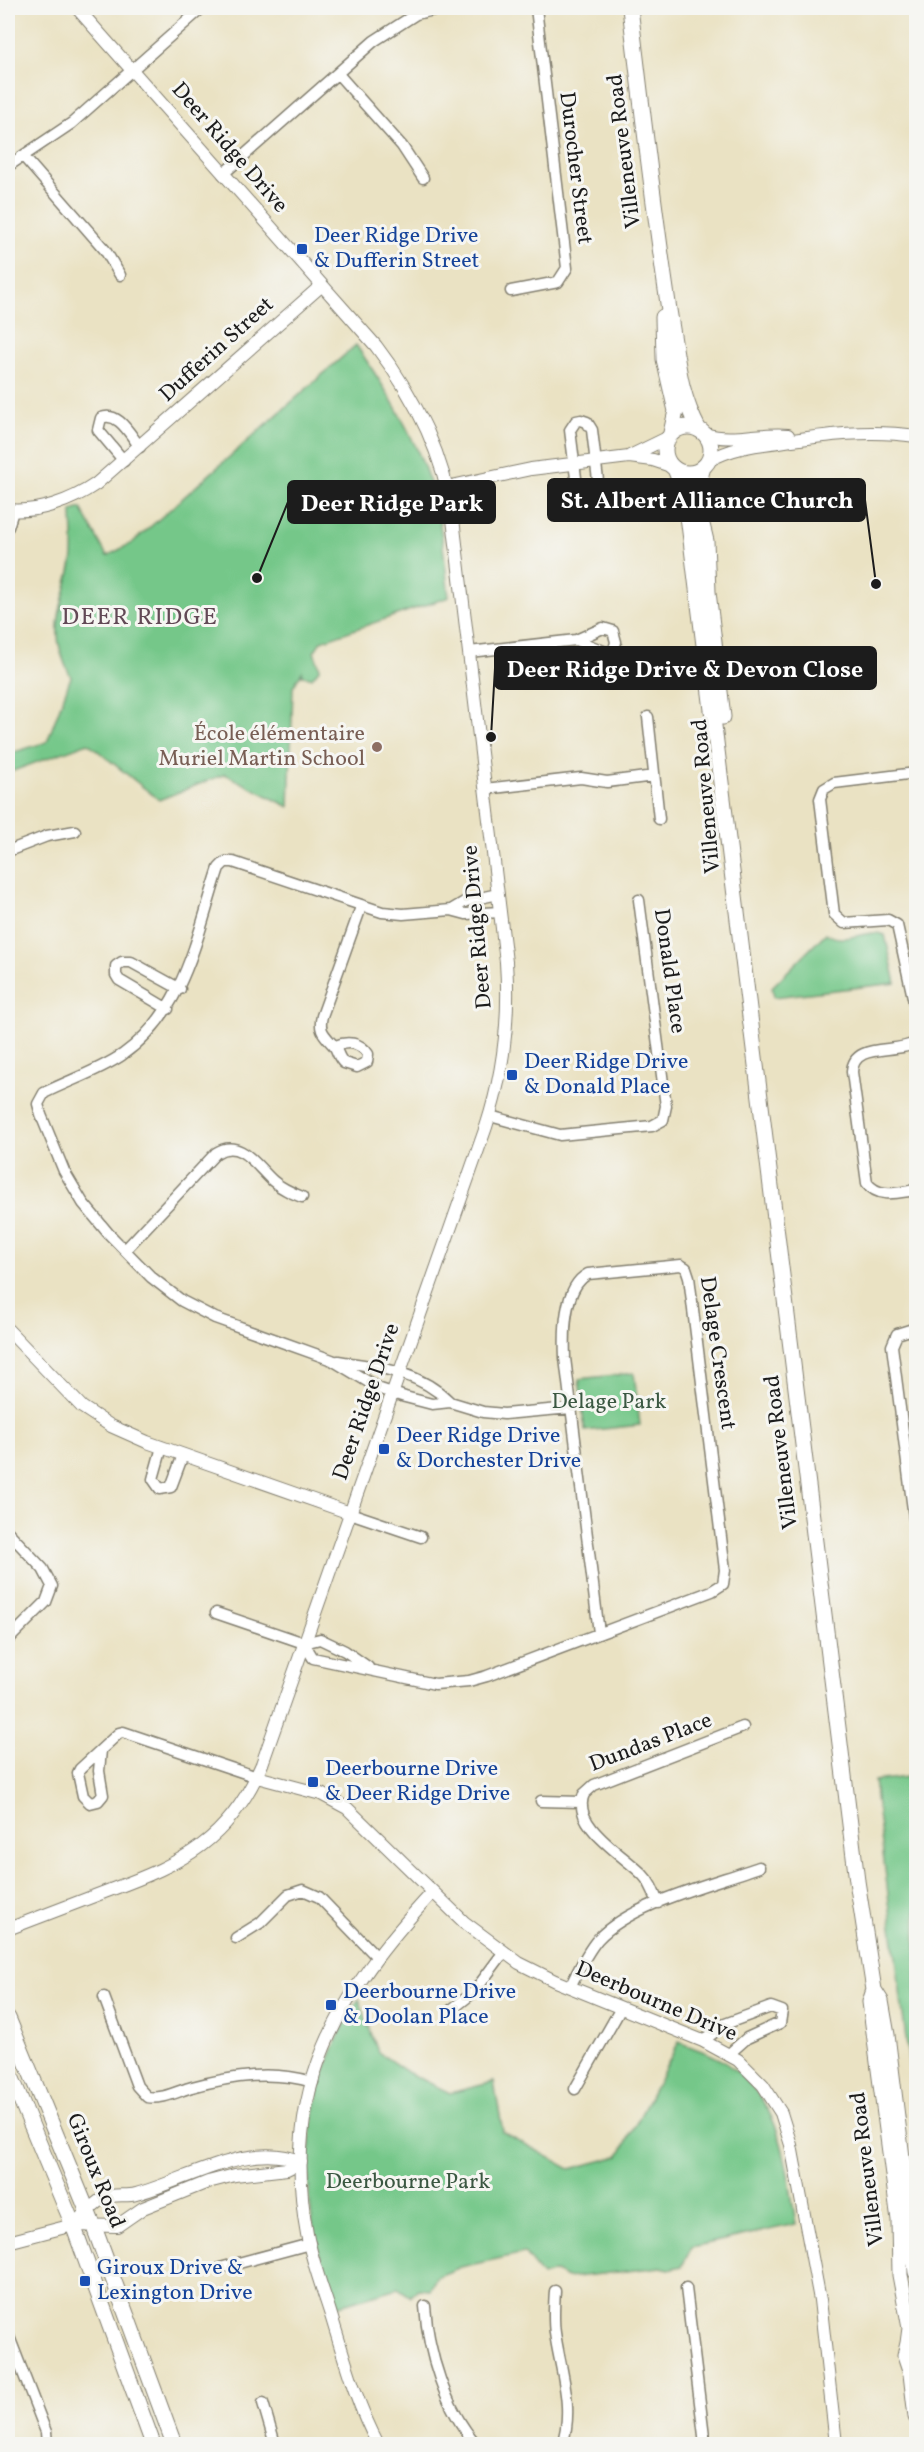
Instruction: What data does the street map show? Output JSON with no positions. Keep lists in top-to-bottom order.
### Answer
{
  "streets": {
    "main road": ["Villeneuve Road", "Giroux Road"],
    "street": [
      "Deer Ridge Drive",
      "Durocher Street",
      "Dufferin Street",
      "Donald Place",
      "Delage Crescent",
      "Dundas Place",
      "Deerbourne Drive"
    ]
  },
  "crossings": [
    ["Deer Ridge Drive", "Dufferin Street"],
    ["Deer Ridge Drive", "Donald Place"],
    ["Deer Ridge Drive", "Delage Crescent"],
    ["Deer Ridge Drive", "Deerbourne Drive"]
  ],
  "districts": ["DEER RIDGE"],
  "parks": ["Delage Park", "Deerbourne Park"],
  "places": {
    "transit": [
      "Deer Ridge Drive & Dufferin Street",
      "Deer Ridge Drive & Donald Place",
      "Deer Ridge Drive & Dorchester Drive",
      "Deerbourne Drive & Deer Ridge Drive",
      "Deerbourne Drive & Doolan Place",
      "Giroux Drive & Lexington Drive"
    ],
    "other": [
      "Deer Ridge Park",
      "St. Albert Alliance Church",
      "Deer Ridge Drive & Devon Close",
      "École élémentaire Muriel Martin School"
    ]
  }
}
